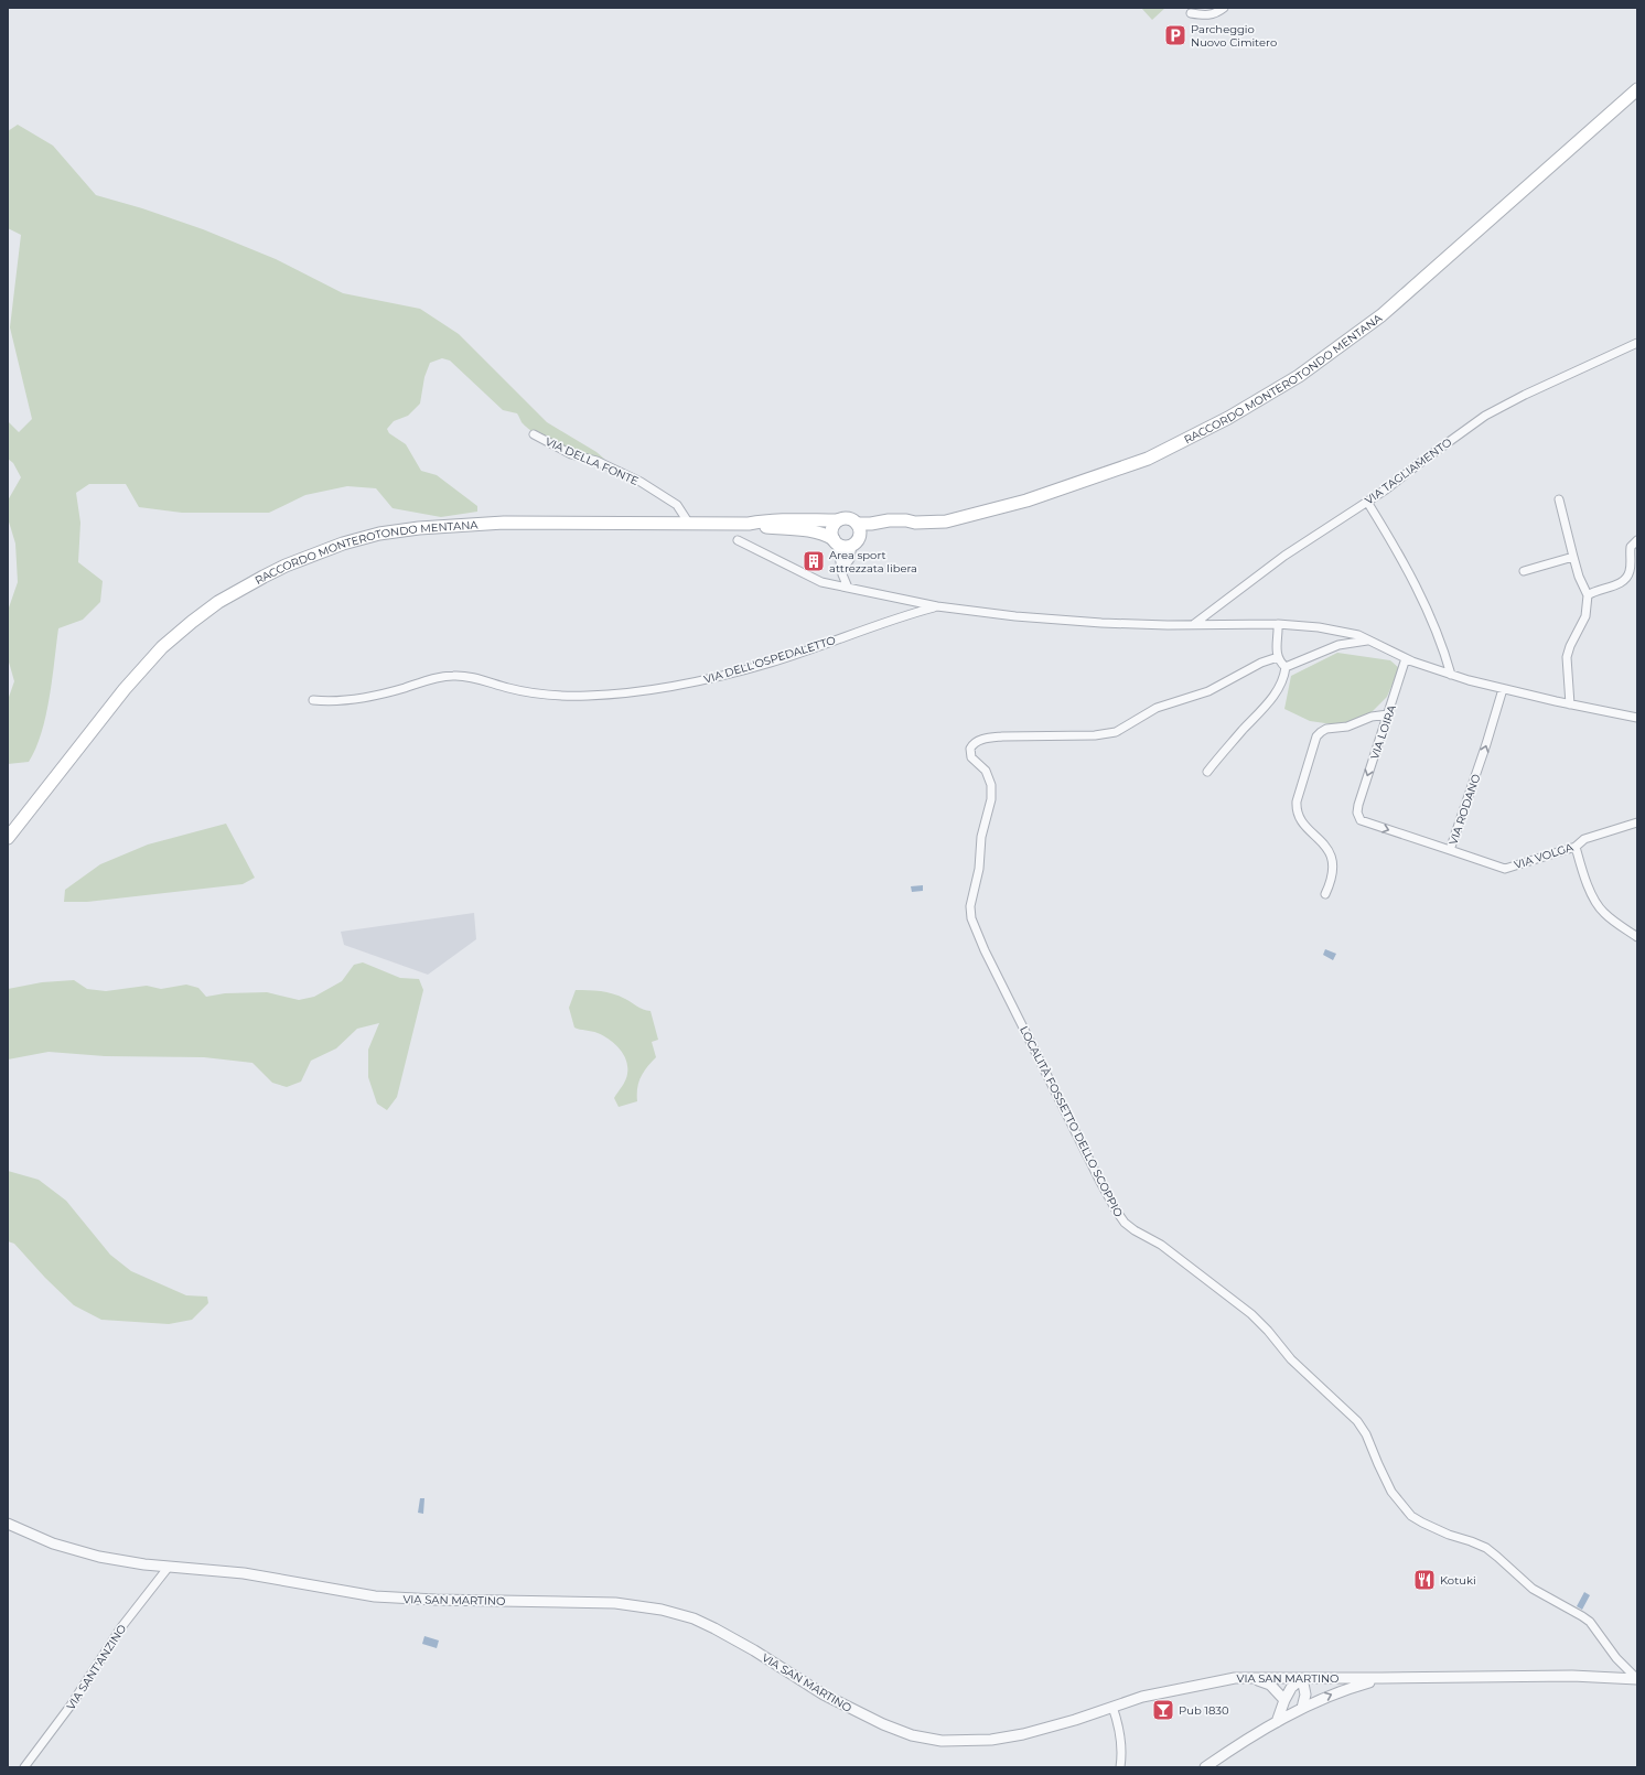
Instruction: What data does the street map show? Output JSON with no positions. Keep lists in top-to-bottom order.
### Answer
{
  "streets": {
    "main road": ["RACCORDO MONTEROTONDO MENTANA"],
    "street": [
      "VIA DELLA FONTE",
      "VIA TAGLIAMENTO",
      "VIA DELL'OSPEDALETTO",
      "VIA LOIRA",
      "VIA RODANO",
      "VIA VOLGA",
      "LOCALITÀ FOSSETTO DELLO SCOPPIO",
      "VIA SAN MARTINO",
      "VIA SANT'ANZINO"
    ]
  },
  "crossings": [
    ["RACCORDO MONTEROTONDO MENTANA", "VIA DELLA FONTE"],
    ["VIA LOIRA", "VIA RODANO"],
    ["VIA RODANO", "VIA VOLGA"],
    ["LOCALITÀ FOSSETTO DELLO SCOPPIO", "VIA SAN MARTINO"],
    ["VIA SAN MARTINO", "VIA SANT'ANZINO"]
  ],
  "one_way": ["VIA LOIRA"],
  "places": {
    "parking": ["Parcheggio Nuovo Cimitero"],
    "building": ["Area sport attrezzata libera"],
    "restaurant": ["Kotuki"],
    "bar": ["Pub 1830"]
  }
}
